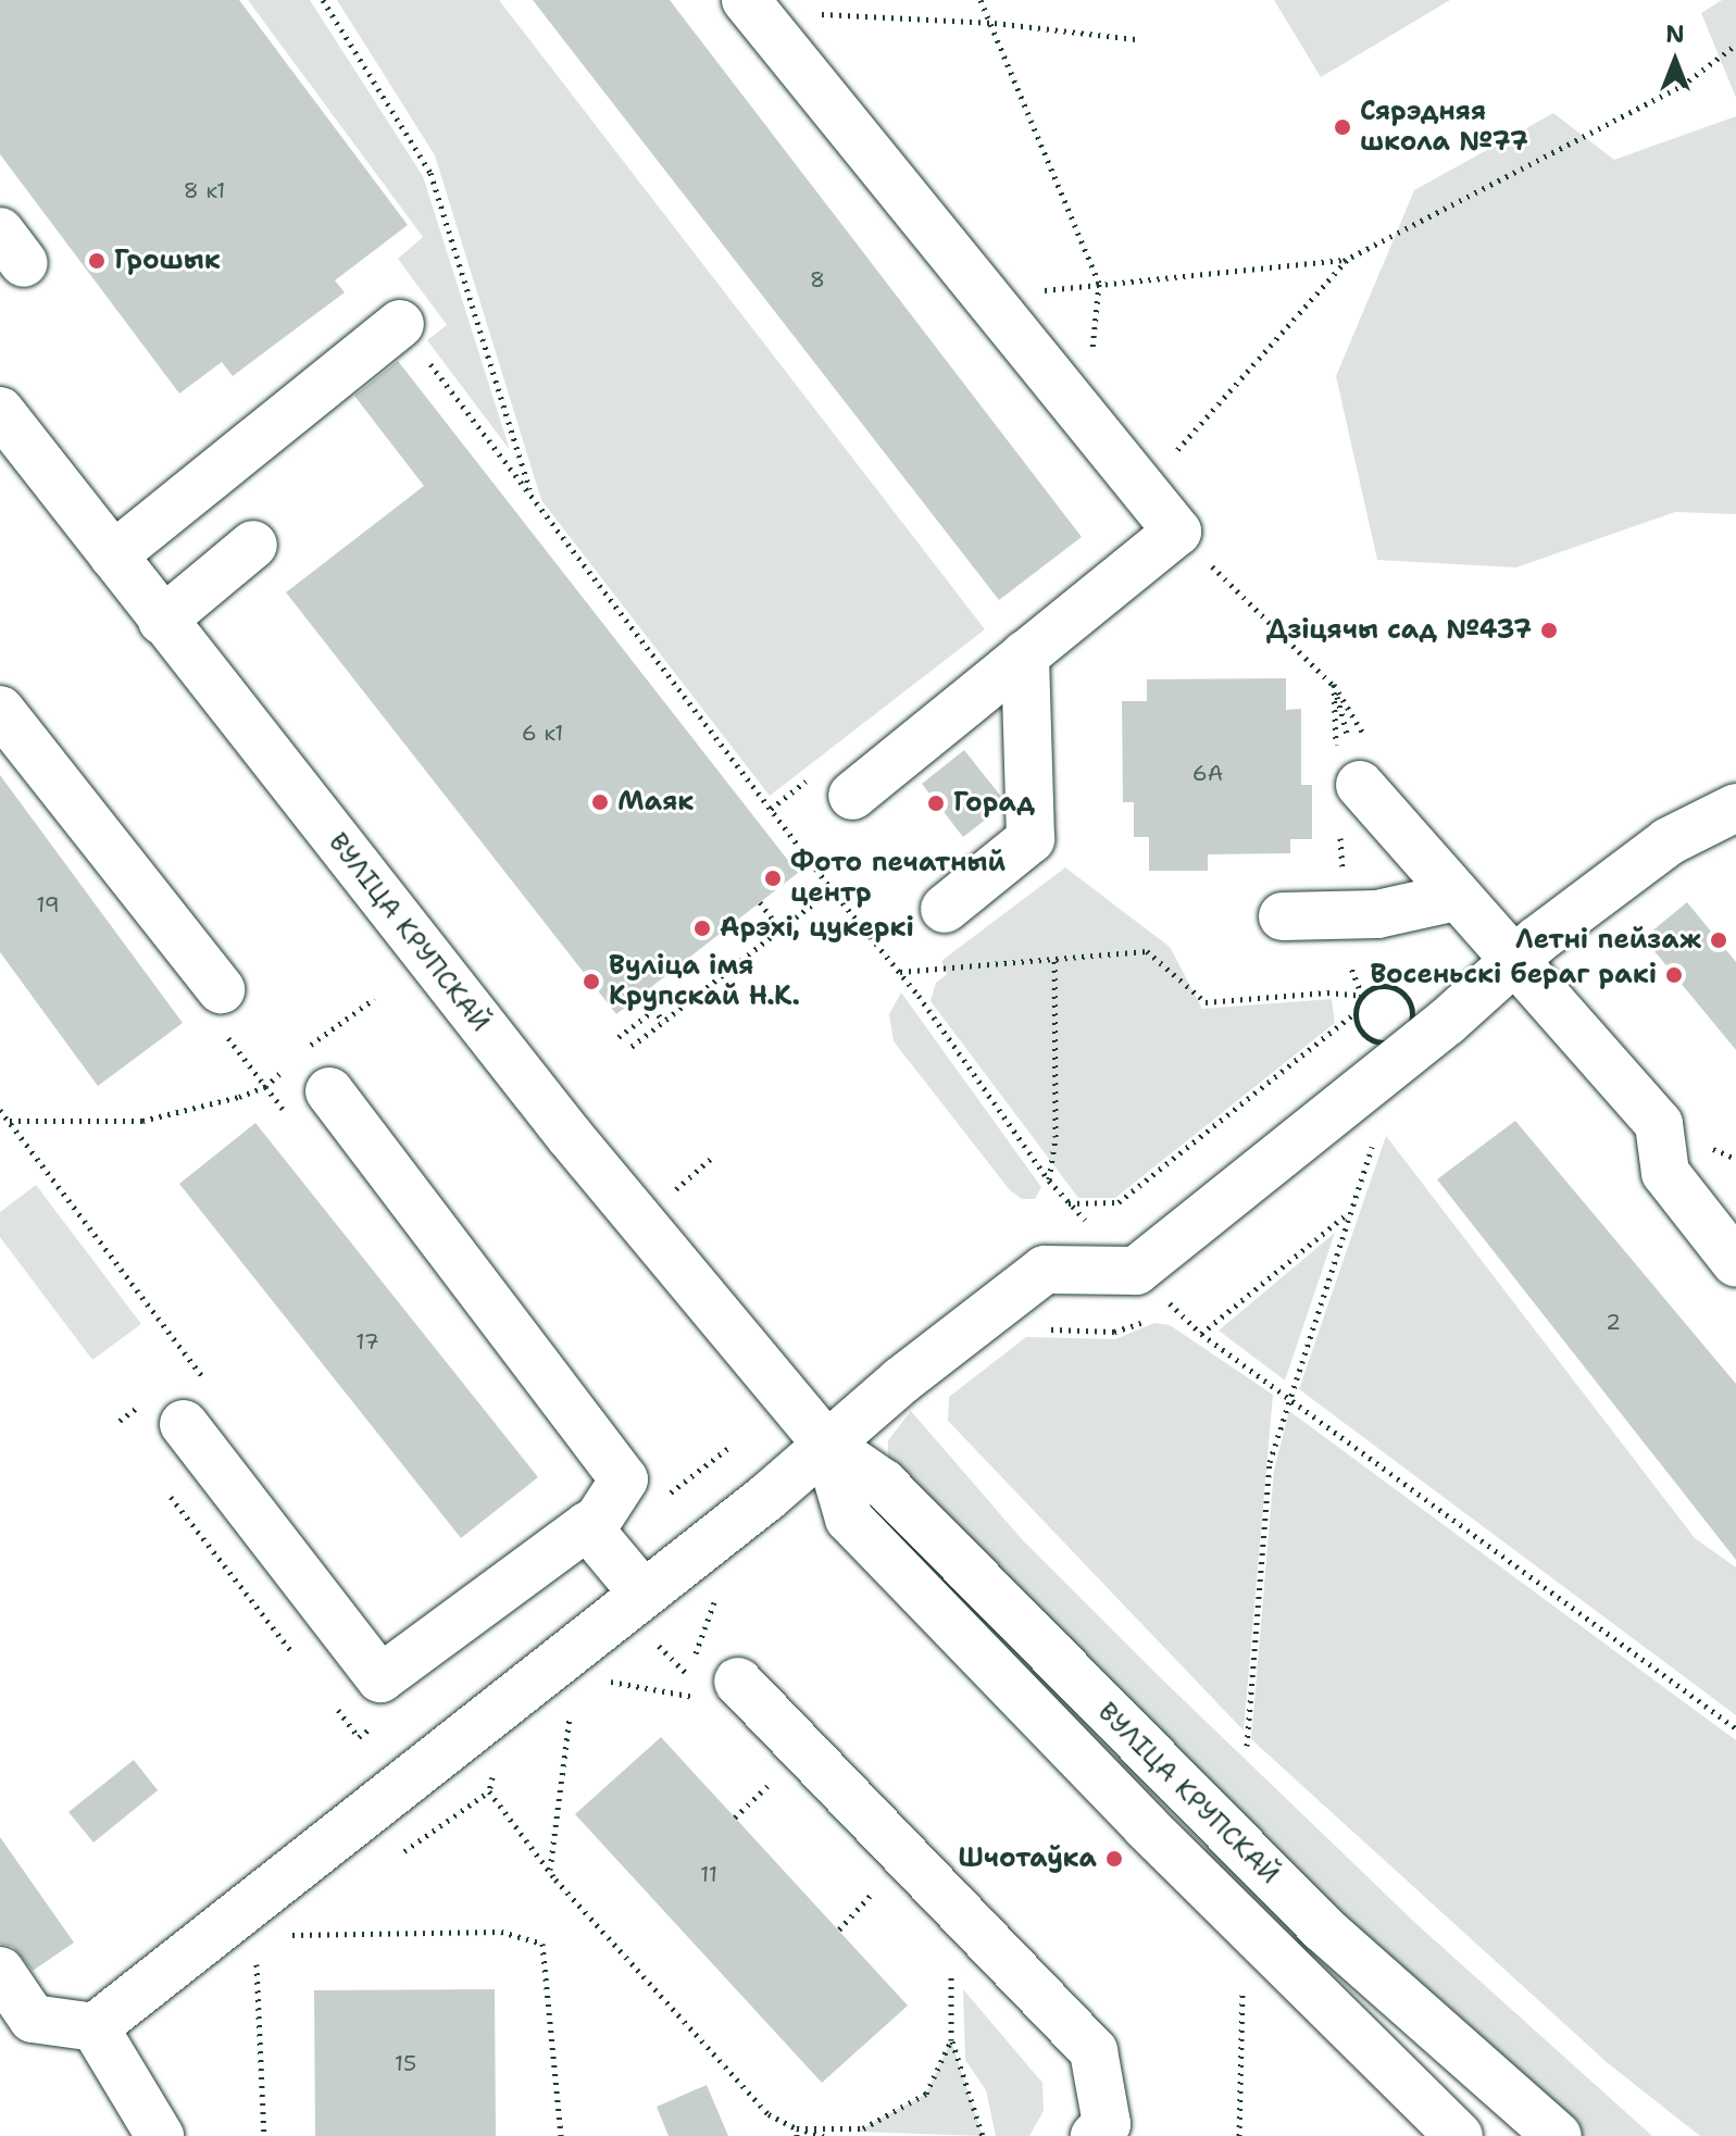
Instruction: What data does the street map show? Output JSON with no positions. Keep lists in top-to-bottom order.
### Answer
{
  "streets": {
    "street": ["ВУЛІЦА КРУПСКАЙ"]
  },
  "places": [
    "Сярэдняя школа №77",
    "Грошык",
    "Дзіцячы сад №437",
    "Маяк",
    "Горад",
    "Фото печатный центр",
    "Арэхі, цукеркі",
    "Летні пейзаж",
    "Восеньскі бераг ракі",
    "Вуліца імя Крупскай Н.К.",
    "Шчотаўка"
  ],
  "house_numbers": [
    "8 к1",
    "8",
    "6 к1",
    "6А",
    "19",
    "2",
    "17",
    "11",
    "15"
  ],
  "north": "top"
}
